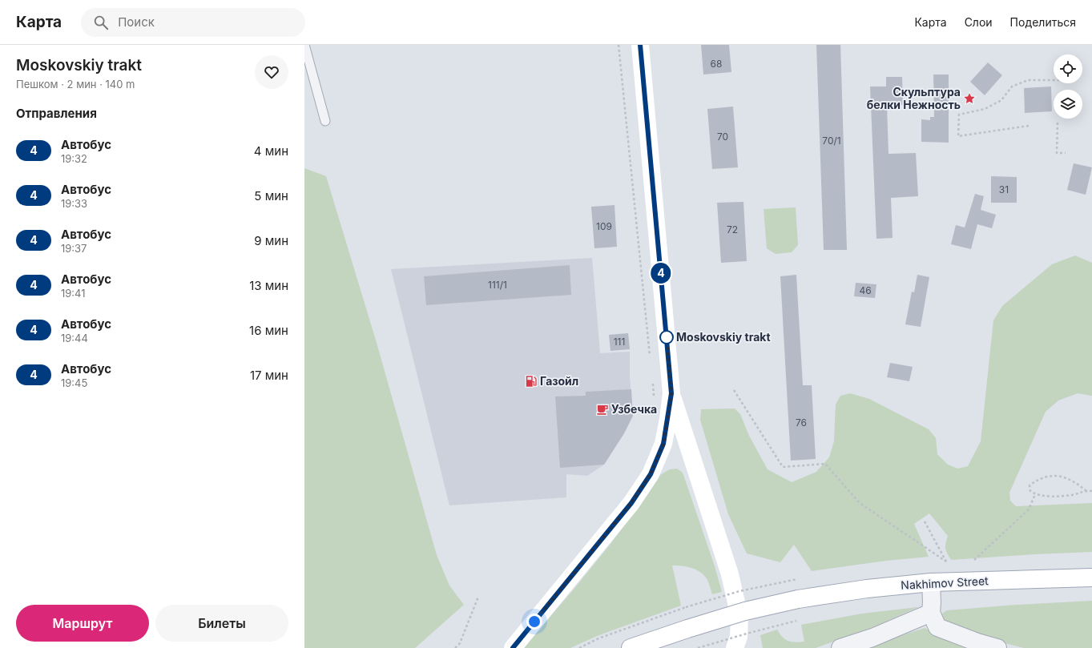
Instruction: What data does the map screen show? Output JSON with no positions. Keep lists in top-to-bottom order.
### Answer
{
  "streets": {
    "main road": ["Nakhimov Street"]
  },
  "places": {
    "place": ["Скульптура белки Нежность"],
    "other": ["Moskovskiy trakt"],
    "fuel station": ["Газойл"],
    "cafe": ["Узбечка"]
  },
  "lines": ["bus line 4"],
  "house_numbers": [
    "68",
    "70",
    "70/1",
    "31",
    "109",
    "72",
    "111/1",
    "46",
    "111",
    "76"
  ],
  "page": {
    "header": "Карта",
    "search": "Поиск",
    "nav": ["Карта", "Слои", "Поделиться"],
    "heading": [
      ["Moskovskiy trakt", "Пешком · 2 мин · 140 m"],
      "Отправления"
    ],
    "on_map": "4",
    "list": [
      {
        "mark": "4",
        "name": "Автобус",
        "note": "19:32",
        "value": "4 мин"
      },
      {
        "mark": "4",
        "name": "Автобус",
        "note": "19:33",
        "value": "5 мин"
      },
      {
        "mark": "4",
        "name": "Автобус",
        "note": "19:37",
        "value": "9 мин"
      },
      {
        "mark": "4",
        "name": "Автобус",
        "note": "19:41",
        "value": "13 мин"
      },
      {
        "mark": "4",
        "name": "Автобус",
        "note": "19:44",
        "value": "16 мин"
      },
      {
        "mark": "4",
        "name": "Автобус",
        "note": "19:45",
        "value": "17 мин"
      }
    ],
    "buttons": ["Маршрут", "Билеты"]
  }
}
